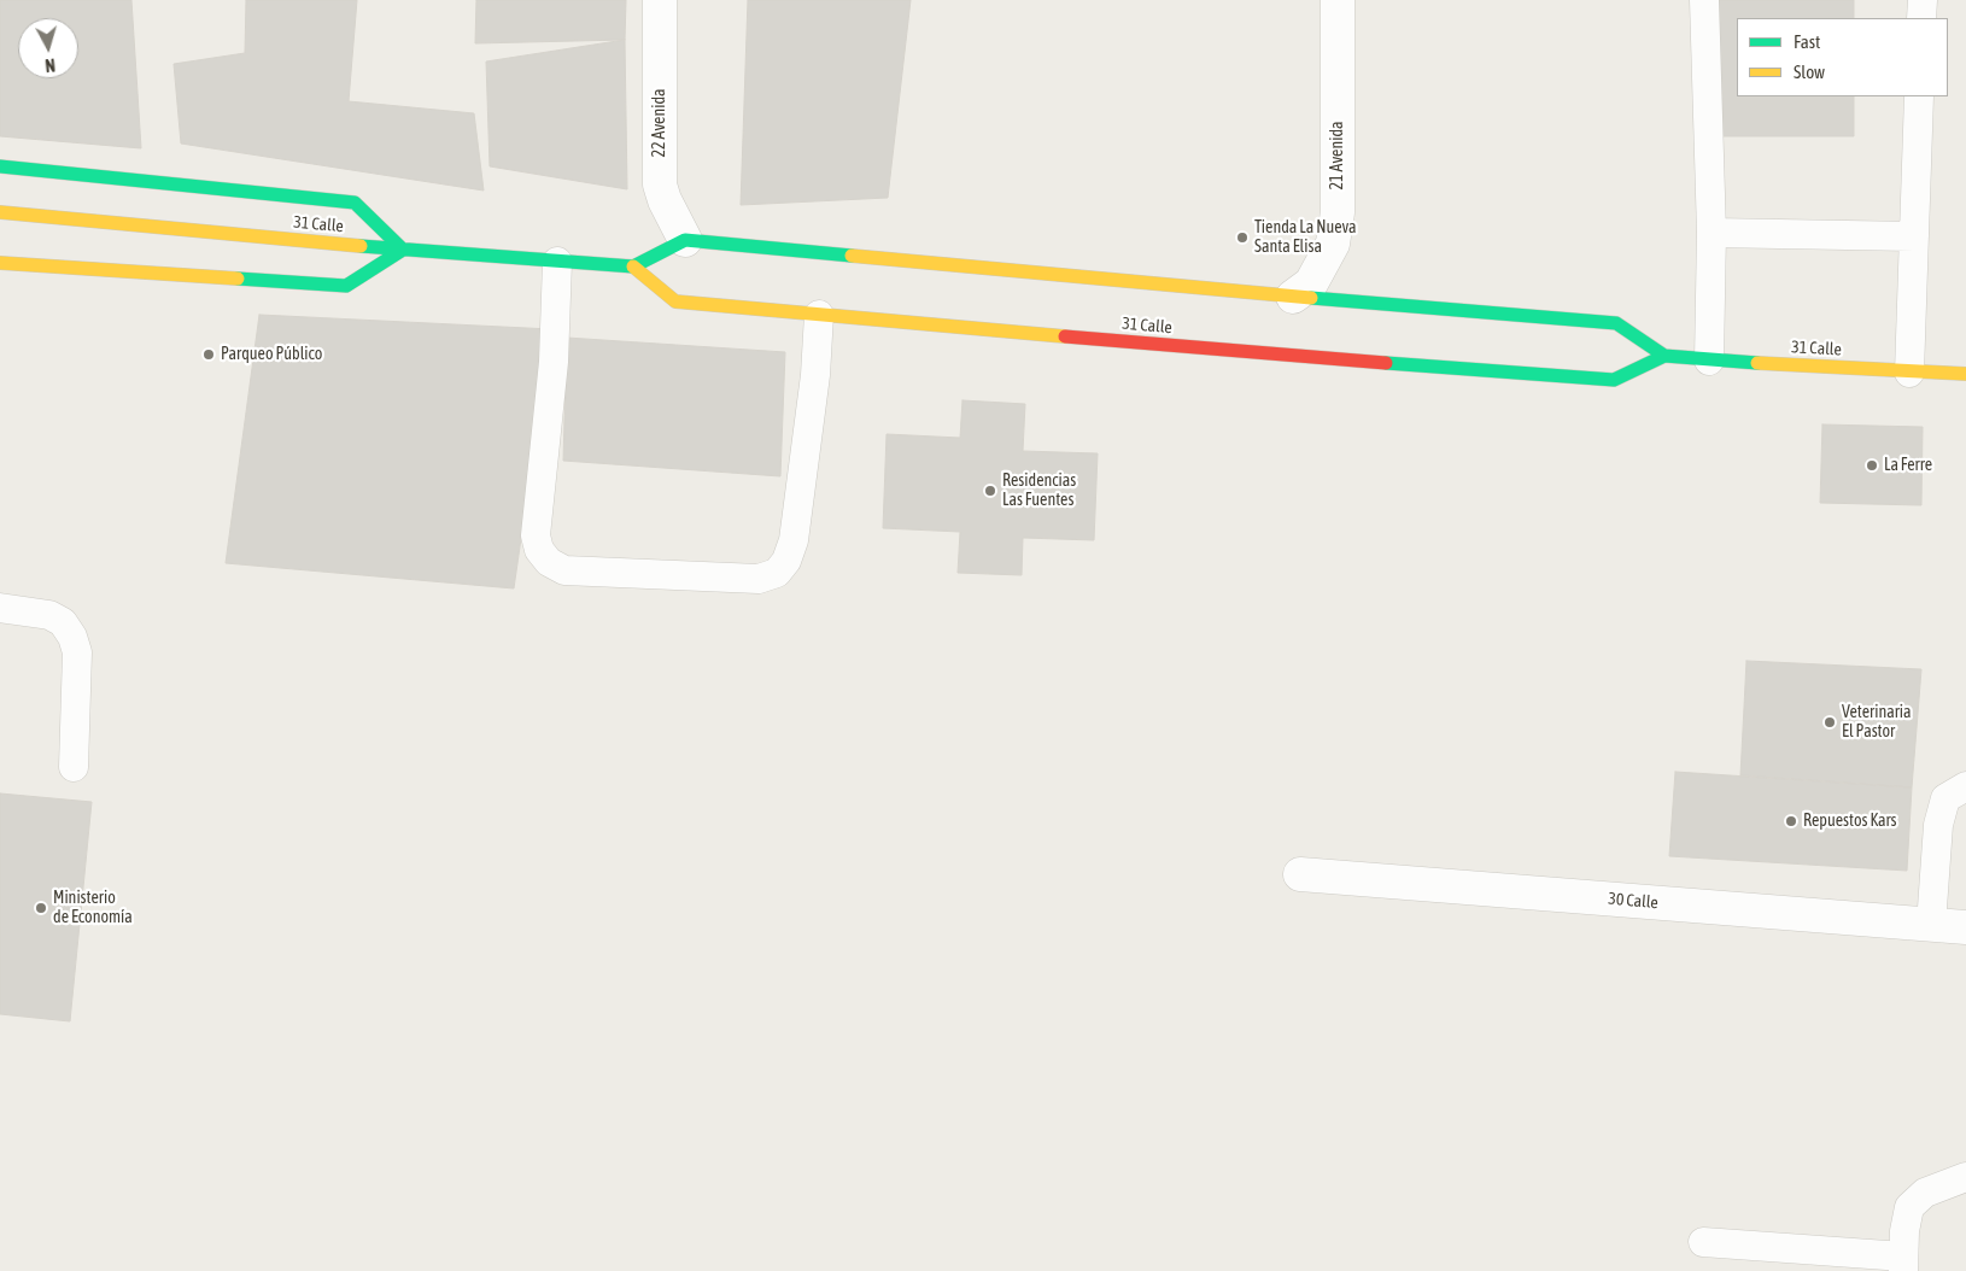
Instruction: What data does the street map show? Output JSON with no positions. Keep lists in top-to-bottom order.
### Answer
{
  "streets": {
    "street": [
      "22 Avenida",
      "21 Avenida",
      "31 Calle",
      "30 Calle"
    ]
  },
  "crossings": [
    ["22 Avenida", "31 Calle"],
    ["21 Avenida", "31 Calle"]
  ],
  "places": [
    "Tienda La Nueva Santa Elisa",
    "Parqueo Público",
    "La Ferre",
    "Residencias Las Fuentes",
    "Veterinaria El Pastor",
    "Repuestos Kars",
    "Ministerio de Economía"
  ],
  "legend": ["Fast", "Slow"],
  "north": "bottom"
}
